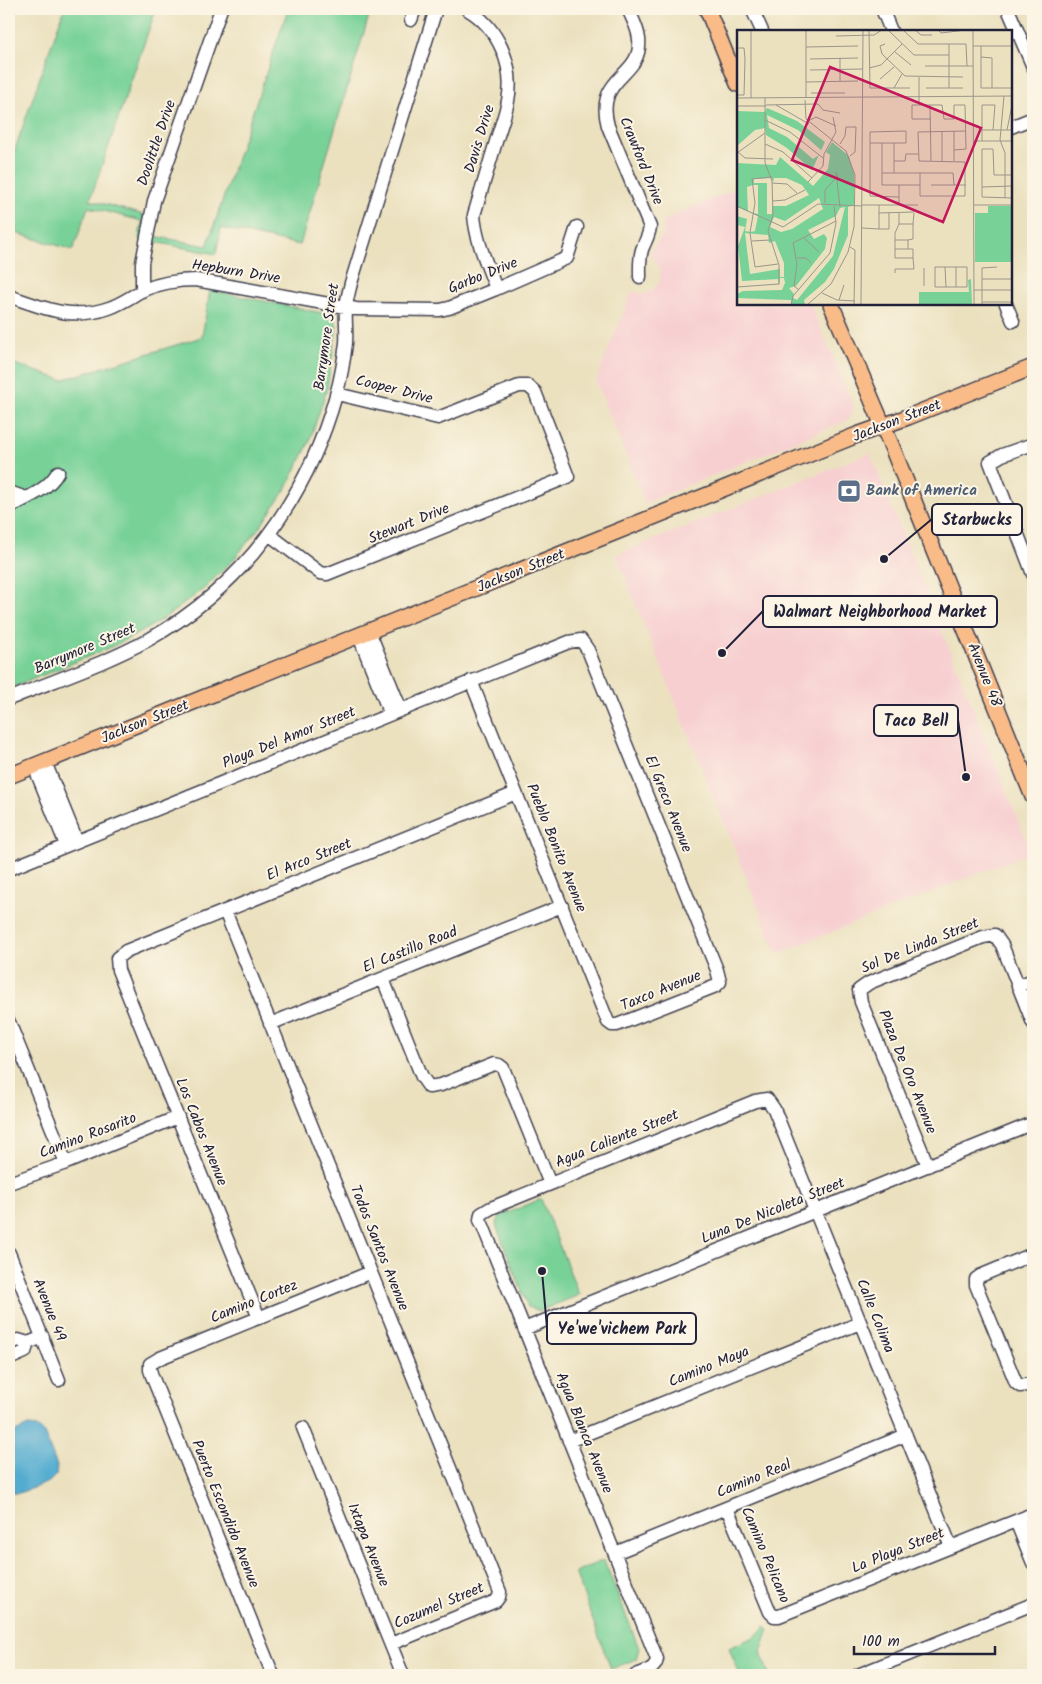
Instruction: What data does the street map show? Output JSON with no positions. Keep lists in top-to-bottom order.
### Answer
{
  "streets": {
    "main road": ["Jackson Street", "Avenue 48"],
    "street": [
      "Davis Drive",
      "Doolittle Drive",
      "Crawford Drive",
      "Hepburn Drive",
      "Garbo Drive",
      "Barrymore Street",
      "Cooper Drive",
      "Stewart Drive",
      "Playa Del Amor Street",
      "El Greco Avenue",
      "Pueblo Bonito Avenue",
      "El Arco Street",
      "Sol De Linda Street",
      "El Castillo Road",
      "Taxco Avenue",
      "Plaza De Oro Avenue",
      "Los Cabos Avenue",
      "Camino Rosarito",
      "Agua Caliente Street",
      "Luna De Nicoleta Street",
      "Todos Santos Avenue",
      "Camino Cortez",
      "Avenue 49",
      "Calle Colima",
      "Camino Maya",
      "Agua Blanca Avenue",
      "Camino Real",
      "Puerto Escondido Avenue",
      "Ixtapa Avenue",
      "La Playa Street",
      "Camino Pelicano",
      "Cozumel Street"
    ]
  },
  "crossings": [
    ["Davis Drive", "Garbo Drive"],
    ["Doolittle Drive", "Hepburn Drive"],
    ["Hepburn Drive", "Garbo Drive"],
    ["Hepburn Drive", "Barrymore Street"],
    ["Garbo Drive", "Barrymore Street"],
    ["Barrymore Street", "Cooper Drive"],
    ["Barrymore Street", "Stewart Drive"],
    ["Cooper Drive", "Stewart Drive"],
    ["Jackson Street", "Avenue 48"],
    ["Playa Del Amor Street", "El Greco Avenue"],
    ["Playa Del Amor Street", "Pueblo Bonito Avenue"],
    ["El Greco Avenue", "Taxco Avenue"],
    ["Pueblo Bonito Avenue", "El Arco Street"],
    ["Pueblo Bonito Avenue", "El Castillo Road"],
    ["Pueblo Bonito Avenue", "Taxco Avenue"],
    ["El Arco Street", "Los Cabos Avenue"],
    ["El Arco Street", "Todos Santos Avenue"],
    ["Sol De Linda Street", "Plaza De Oro Avenue"],
    ["El Castillo Road", "Todos Santos Avenue"],
    ["Plaza De Oro Avenue", "Luna De Nicoleta Street"],
    ["Los Cabos Avenue", "Camino Rosarito"],
    ["Los Cabos Avenue", "Camino Cortez"],
    ["Agua Caliente Street", "Calle Colima"],
    ["Agua Caliente Street", "Agua Blanca Avenue"],
    ["Luna De Nicoleta Street", "Calle Colima"],
    ["Luna De Nicoleta Street", "Agua Blanca Avenue"],
    ["Todos Santos Avenue", "Camino Cortez"],
    ["Todos Santos Avenue", "Cozumel Street"],
    ["Camino Cortez", "Puerto Escondido Avenue"],
    ["Calle Colima", "Camino Maya"],
    ["Calle Colima", "Camino Real"],
    ["Calle Colima", "La Playa Street"],
    ["Camino Maya", "Agua Blanca Avenue"],
    ["Agua Blanca Avenue", "Camino Real"],
    ["Camino Real", "Camino Pelicano"],
    ["Ixtapa Avenue", "Cozumel Street"],
    ["La Playa Street", "Camino Pelicano"]
  ],
  "places": {
    "bank": ["Bank of America"],
    "other": [
      "Starbucks",
      "Walmart Neighborhood Market",
      "Taco Bell",
      "Ye'we'vichem Park"
    ]
  },
  "scale_bar": "100 m"
}
